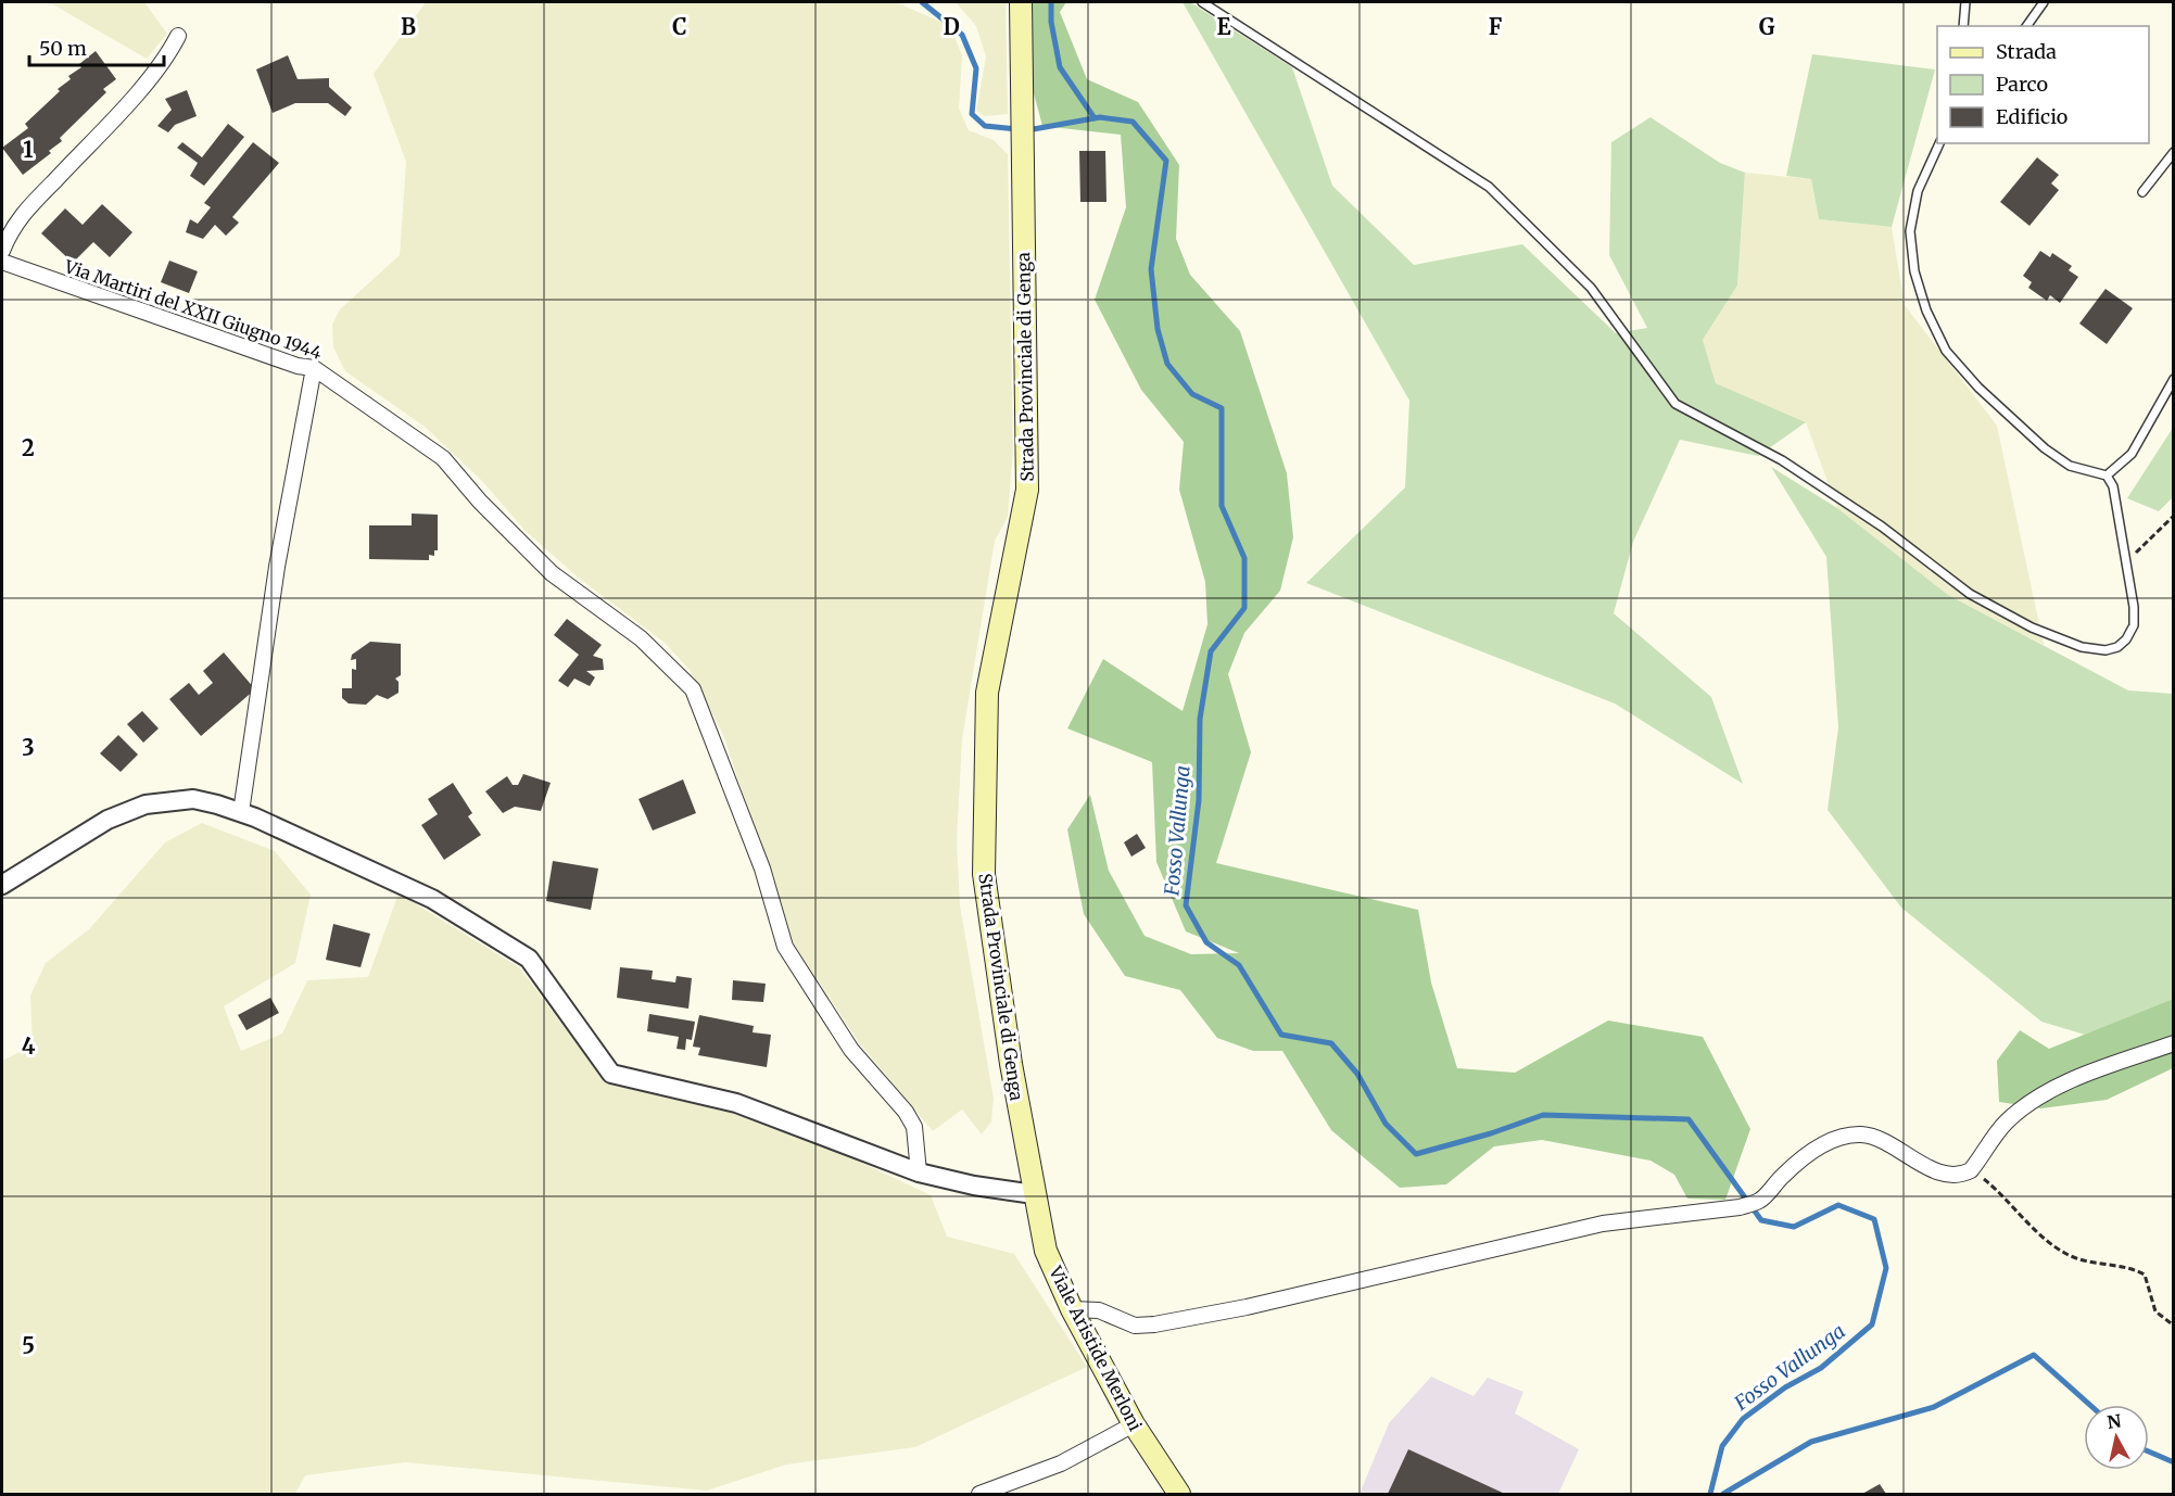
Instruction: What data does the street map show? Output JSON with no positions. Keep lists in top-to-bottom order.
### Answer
{
  "streets": {
    "main road": ["Strada Provinciale di Genga", "Viale Aristide Merloni"],
    "street": ["Via Martiri del XXII Giugno 1944"]
  },
  "crossings": [
    ["Strada Provinciale di Genga", "Viale Aristide Merloni"]
  ],
  "water": ["Fosso Vallunga"],
  "legend": ["Strada", "Parco", "Edificio"],
  "scale_bar": "50 m",
  "north": "top",
  "grid": {
    "columns": [
      "B",
      "C",
      "D",
      "E",
      "F",
      "G"
    ],
    "rows": [
      "1",
      "2",
      "3",
      "4",
      "5"
    ]
  }
}
